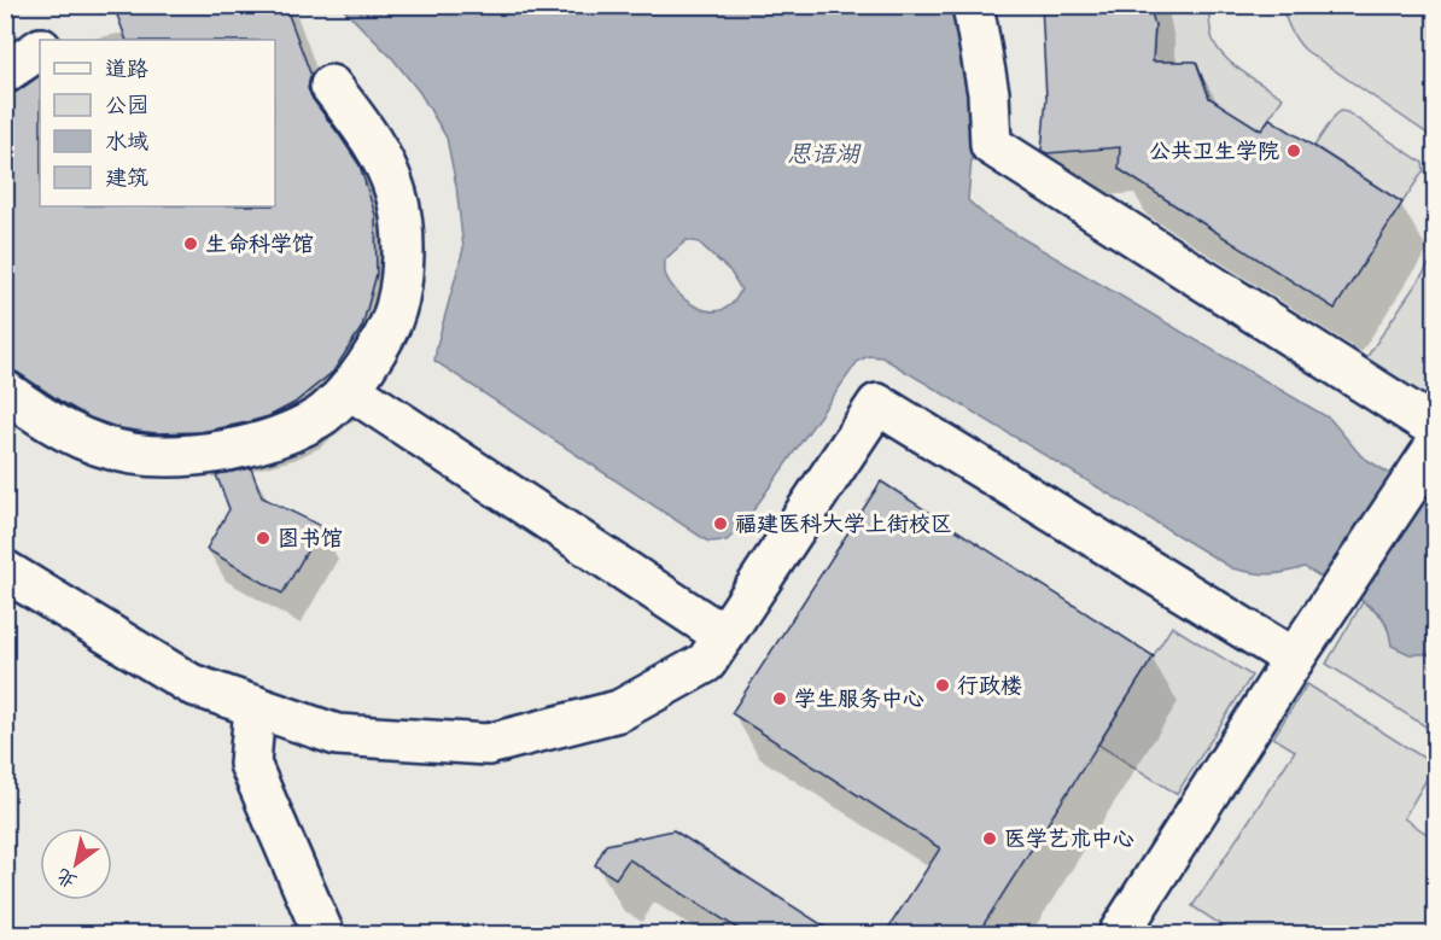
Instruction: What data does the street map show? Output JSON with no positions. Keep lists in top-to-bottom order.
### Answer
{
  "water": ["思语湖"],
  "places": [
    "公共卫生学院",
    "生命科学馆",
    "福建医科大学上街校区",
    "图书馆",
    "行政楼",
    "学生服务中心",
    "医学艺术中心"
  ],
  "legend": [
    "道路",
    "公园",
    "水域",
    "建筑"
  ],
  "north": "bottom left"
}
